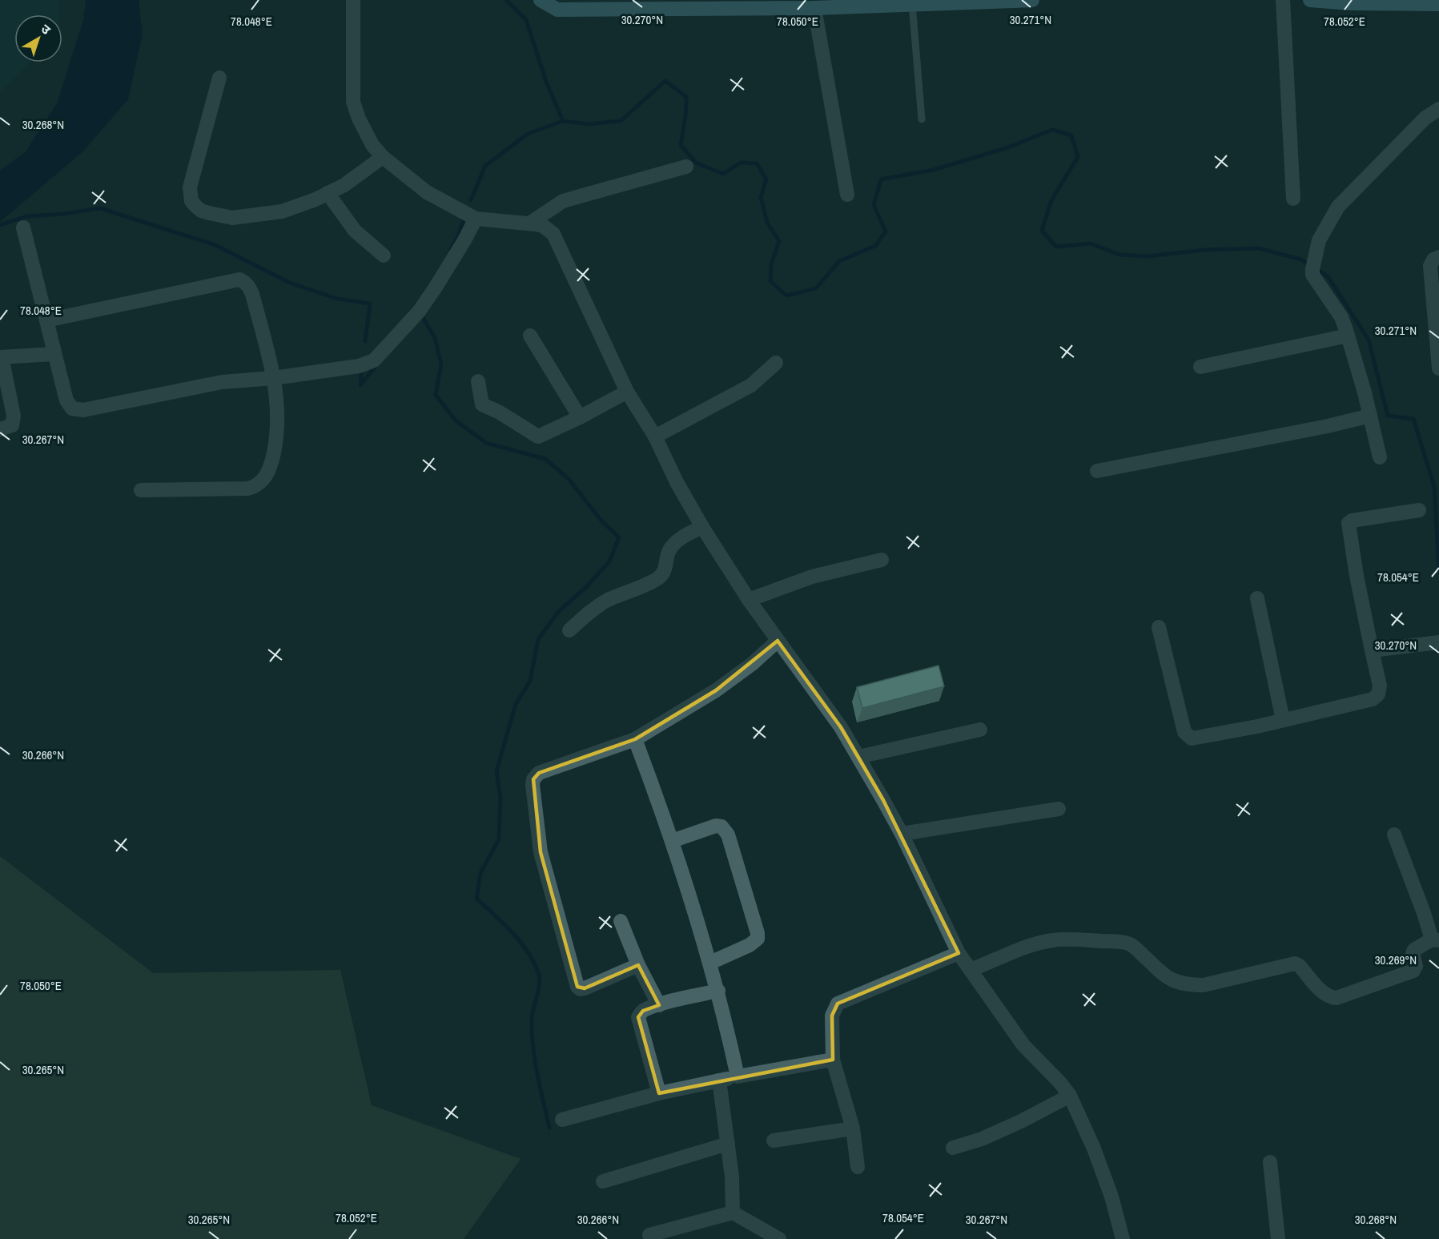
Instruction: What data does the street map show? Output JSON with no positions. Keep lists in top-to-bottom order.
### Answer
{
  "north": "top right",
  "coordinates": [
    "30.270°N",
    "30.271°N",
    "78.048°E",
    "78.050°E",
    "78.052°E",
    "30.268°N",
    "30.267°N",
    "78.054°E",
    "30.266°N",
    "30.269°N",
    "30.265°N"
  ]
}
